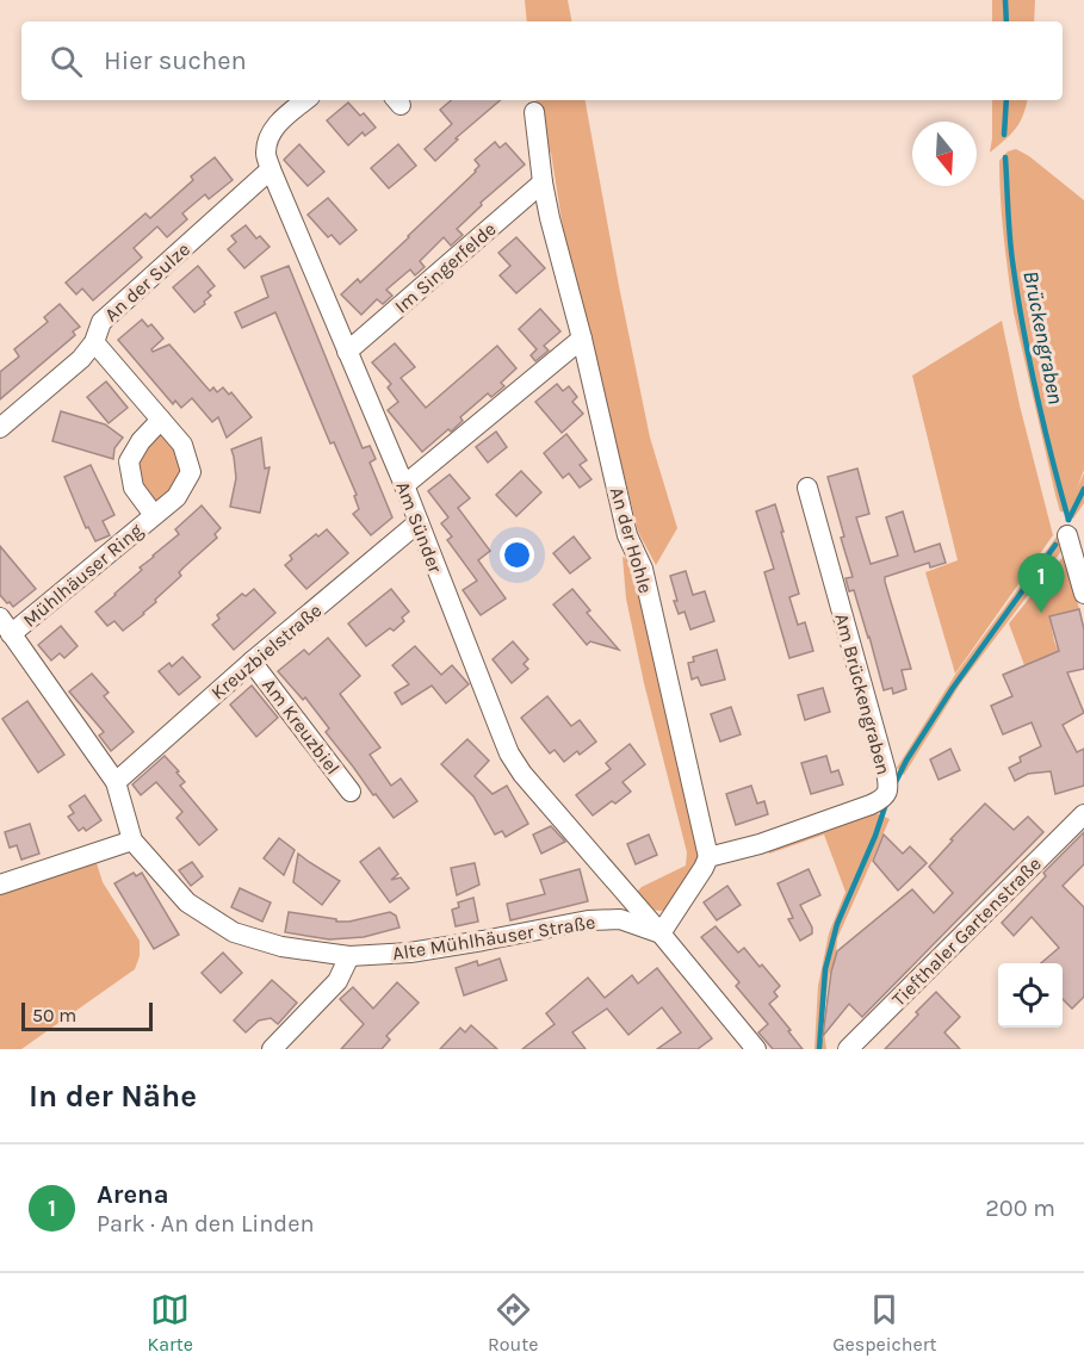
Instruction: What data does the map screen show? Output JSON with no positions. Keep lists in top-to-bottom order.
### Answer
{
  "streets": {
    "street": [
      "Im Singerfelde",
      "An der Sulze",
      "Am Sünder",
      "An der Hohle",
      "Mühlhäuser Ring",
      "Kreuzbielstraße",
      "Am Brückengraben",
      "Am Kreuzbiel",
      "Tiefthaler Gartenstraße",
      "Alte Mühlhäuser Straße"
    ]
  },
  "crossings": [
    ["Im Singerfelde", "Am Sünder"],
    ["Im Singerfelde", "An der Hohle"],
    ["An der Sulze", "Am Sünder"],
    ["An der Sulze", "Mühlhäuser Ring"],
    ["Am Sünder", "Kreuzbielstraße"],
    ["Am Sünder", "Alte Mühlhäuser Straße"],
    ["An der Hohle", "Am Brückengraben"],
    ["Mühlhäuser Ring", "Alte Mühlhäuser Straße"],
    ["Kreuzbielstraße", "Am Kreuzbiel"],
    ["Kreuzbielstraße", "Alte Mühlhäuser Straße"]
  ],
  "water": ["Brückengraben"],
  "scale_bar": "50 m",
  "north": "bottom",
  "page": {
    "search": "Hier suchen",
    "pins": "1",
    "scale": "50 m",
    "heading": "In der Nähe",
    "list": [
      {
        "mark": "1",
        "name": "Arena",
        "note": "Park · An den Linden",
        "value": "200 m"
      }
    ],
    "nav": ["Karte", "Route", "Gespeichert"]
  }
}
